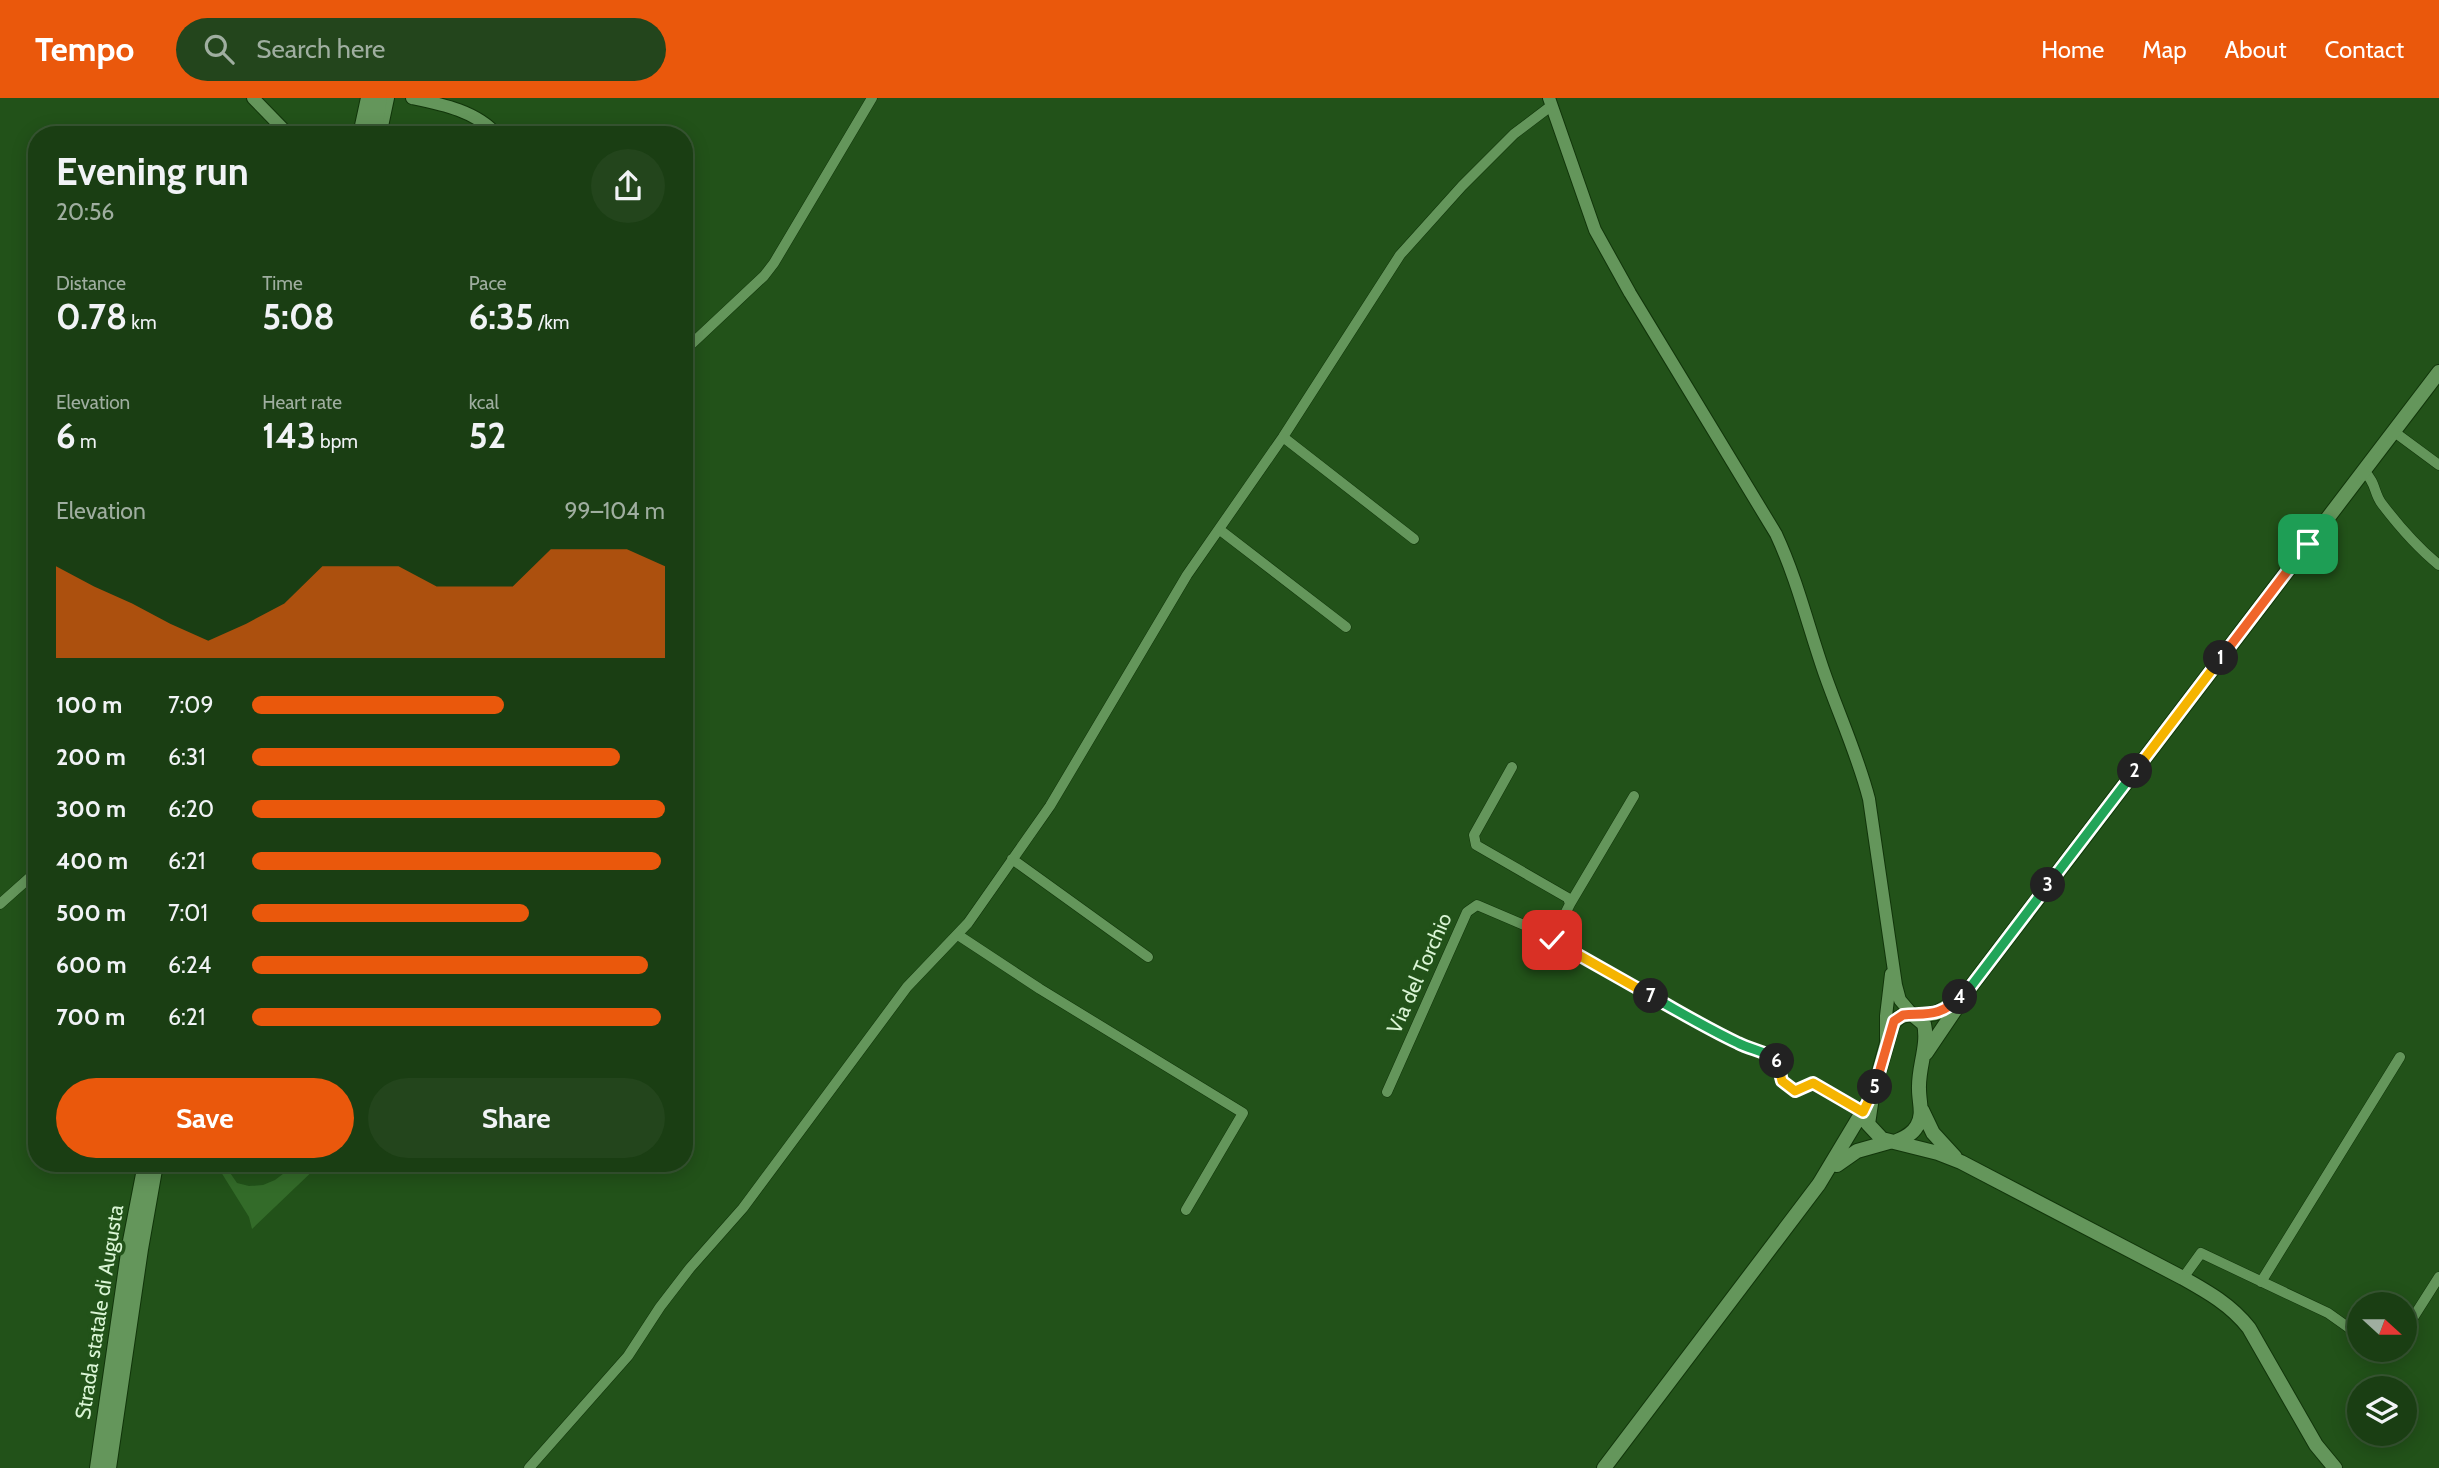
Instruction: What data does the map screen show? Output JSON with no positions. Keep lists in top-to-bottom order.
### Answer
{
  "streets": {
    "main road": ["Strada statale di Augusta"],
    "street": ["Via del Torchio"]
  },
  "north": "right",
  "page": {
    "header": "Tempo",
    "search": "Search here",
    "nav": [
      "Home",
      "Map",
      "About",
      "Contact"
    ],
    "heading": ["Evening run", "20:56"],
    "stats": [
      ["Distance", "0.78 km"],
      ["Time", "5:08"],
      ["Pace", "6:35 /km"],
      ["Elevation", "6 m"],
      ["Heart rate", "143 bpm"],
      ["kcal", "52"]
    ],
    "chart": ["Elevation", "99–104 m"],
    "pins": [
      "1",
      "2",
      "3",
      "7",
      "4",
      "6",
      "5"
    ],
    "list": [
      {
        "name": "100 m",
        "note": "7:09"
      },
      {
        "name": "200 m",
        "note": "6:31"
      },
      {
        "name": "300 m",
        "note": "6:20"
      },
      {
        "name": "400 m",
        "note": "6:21"
      },
      {
        "name": "500 m",
        "note": "7:01"
      },
      {
        "name": "600 m",
        "note": "6:24"
      },
      {
        "name": "700 m",
        "note": "6:21"
      }
    ],
    "buttons": ["Save", "Share"]
  }
}
